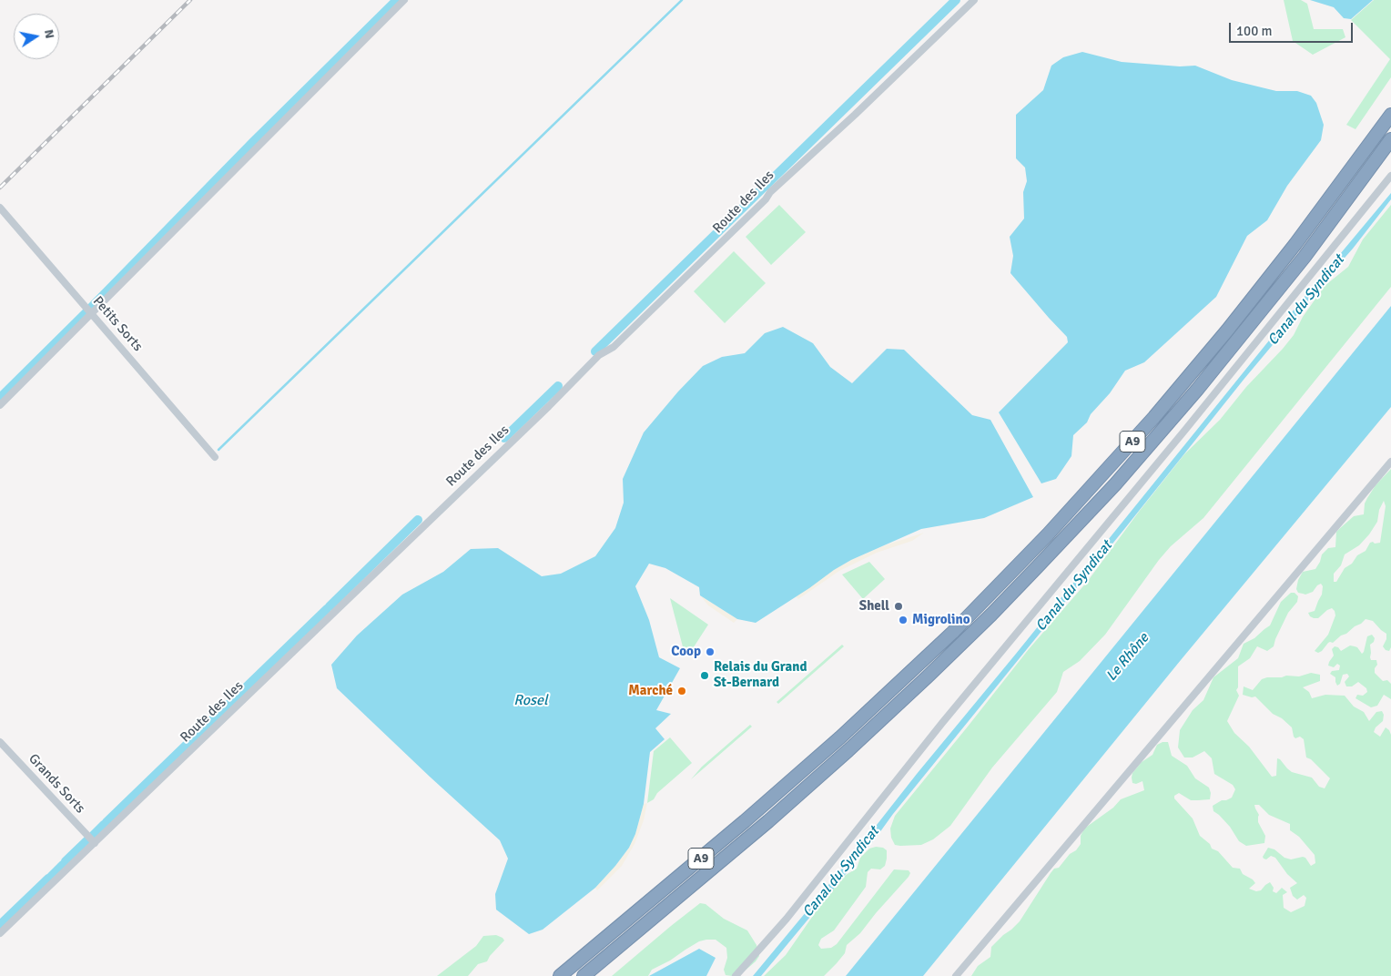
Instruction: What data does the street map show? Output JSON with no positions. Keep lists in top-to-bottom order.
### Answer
{
  "streets": {
    "highway": ["A9"],
    "street": ["Route des Iles", "Petits Sorts", "Grands Sorts"]
  },
  "crossings": [
    ["Route des Iles", "Grands Sorts"]
  ],
  "water": ["Canal du Syndicat", "Le Rhône", "Rosel"],
  "places": [
    "Shell",
    "Migrolino",
    "Coop",
    "Relais du Grand St-Bernard",
    "Marché"
  ],
  "scale_bar": "100 m",
  "north": "right"
}
